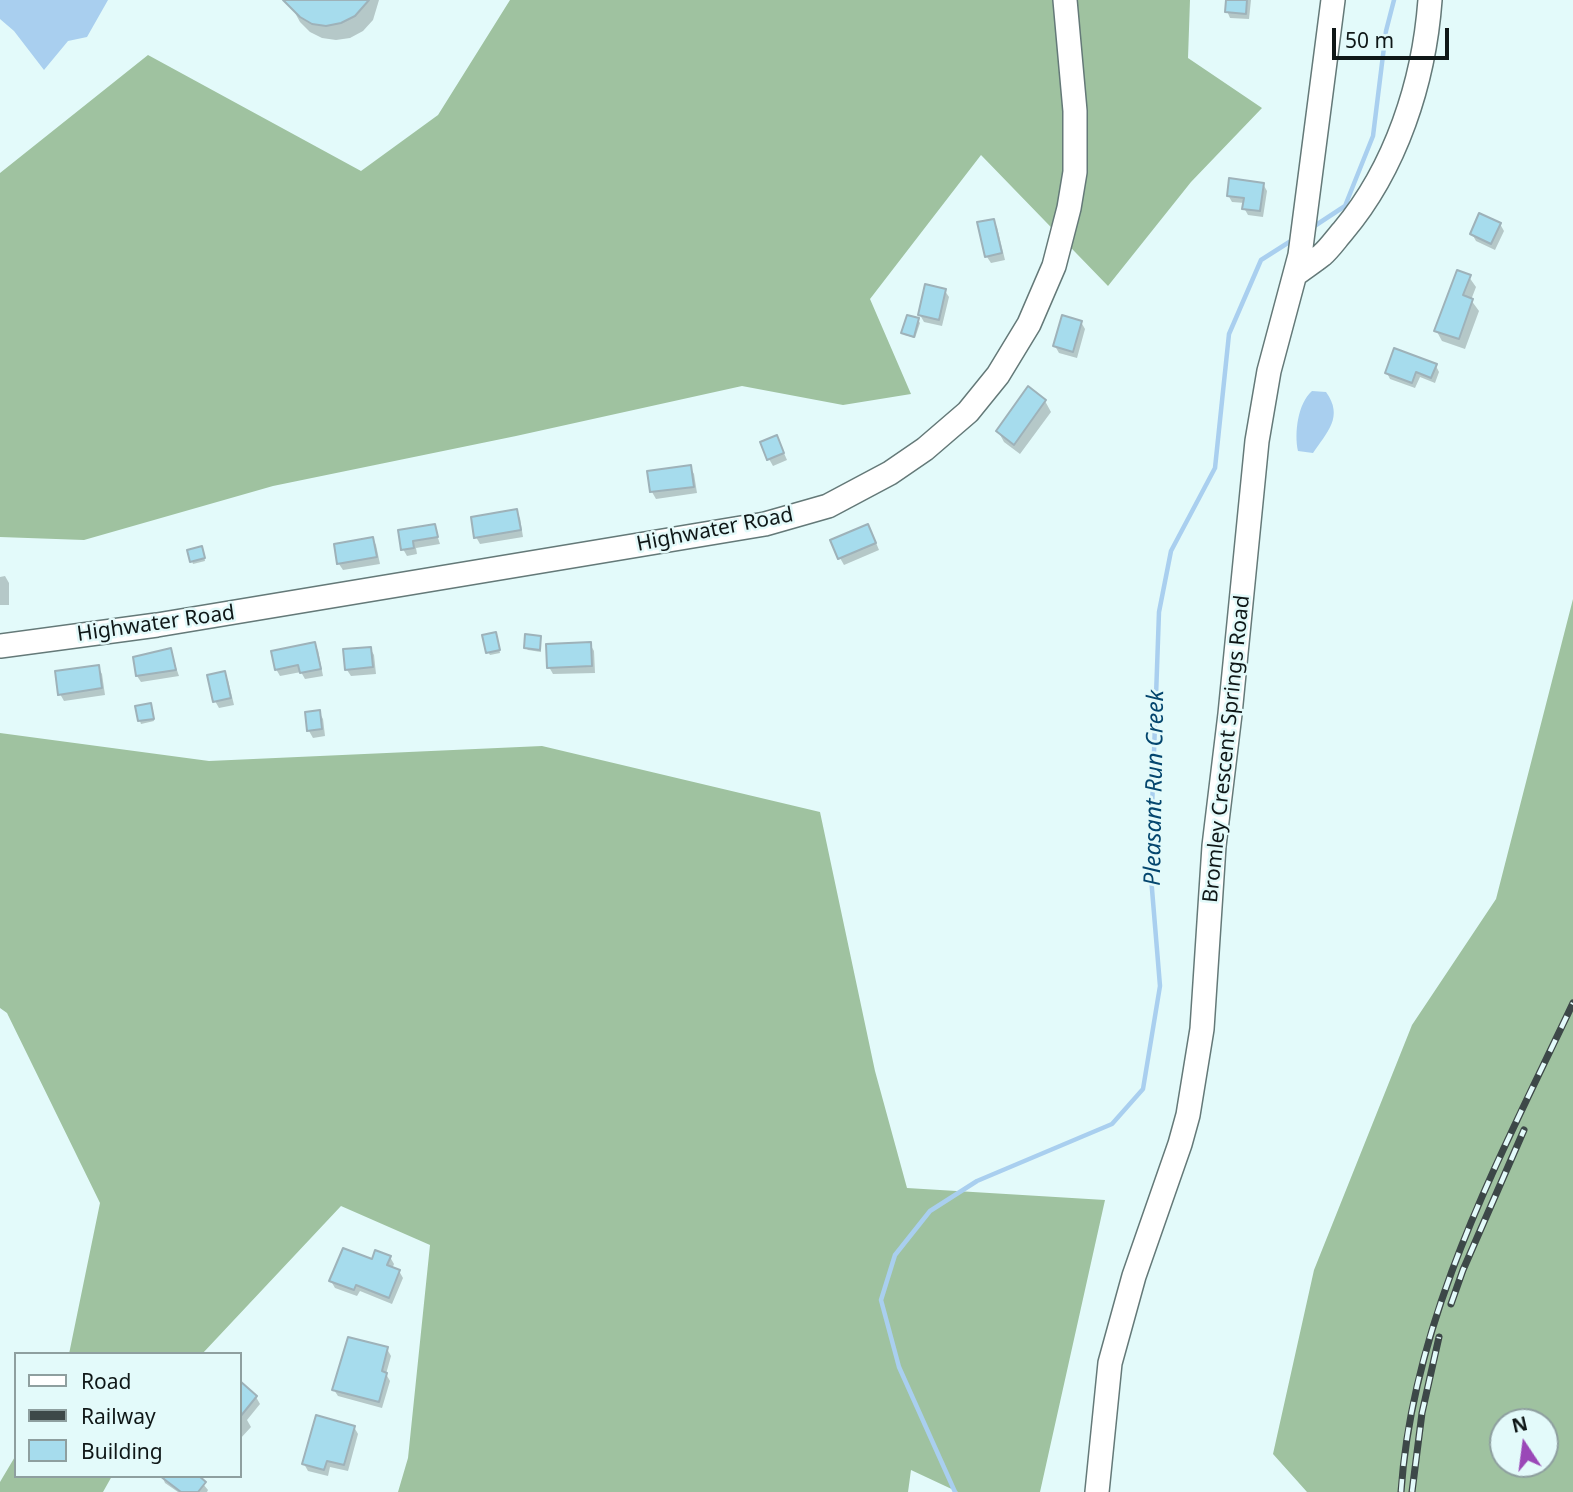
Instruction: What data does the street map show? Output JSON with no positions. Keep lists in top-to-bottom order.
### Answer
{
  "streets": {
    "street": ["Highwater Road", "Bromley Crescent Springs Road"]
  },
  "water": ["Pleasant Run Creek"],
  "legend": ["Road", "Railway", "Building"],
  "scale_bar": "50 m",
  "north": "top"
}
